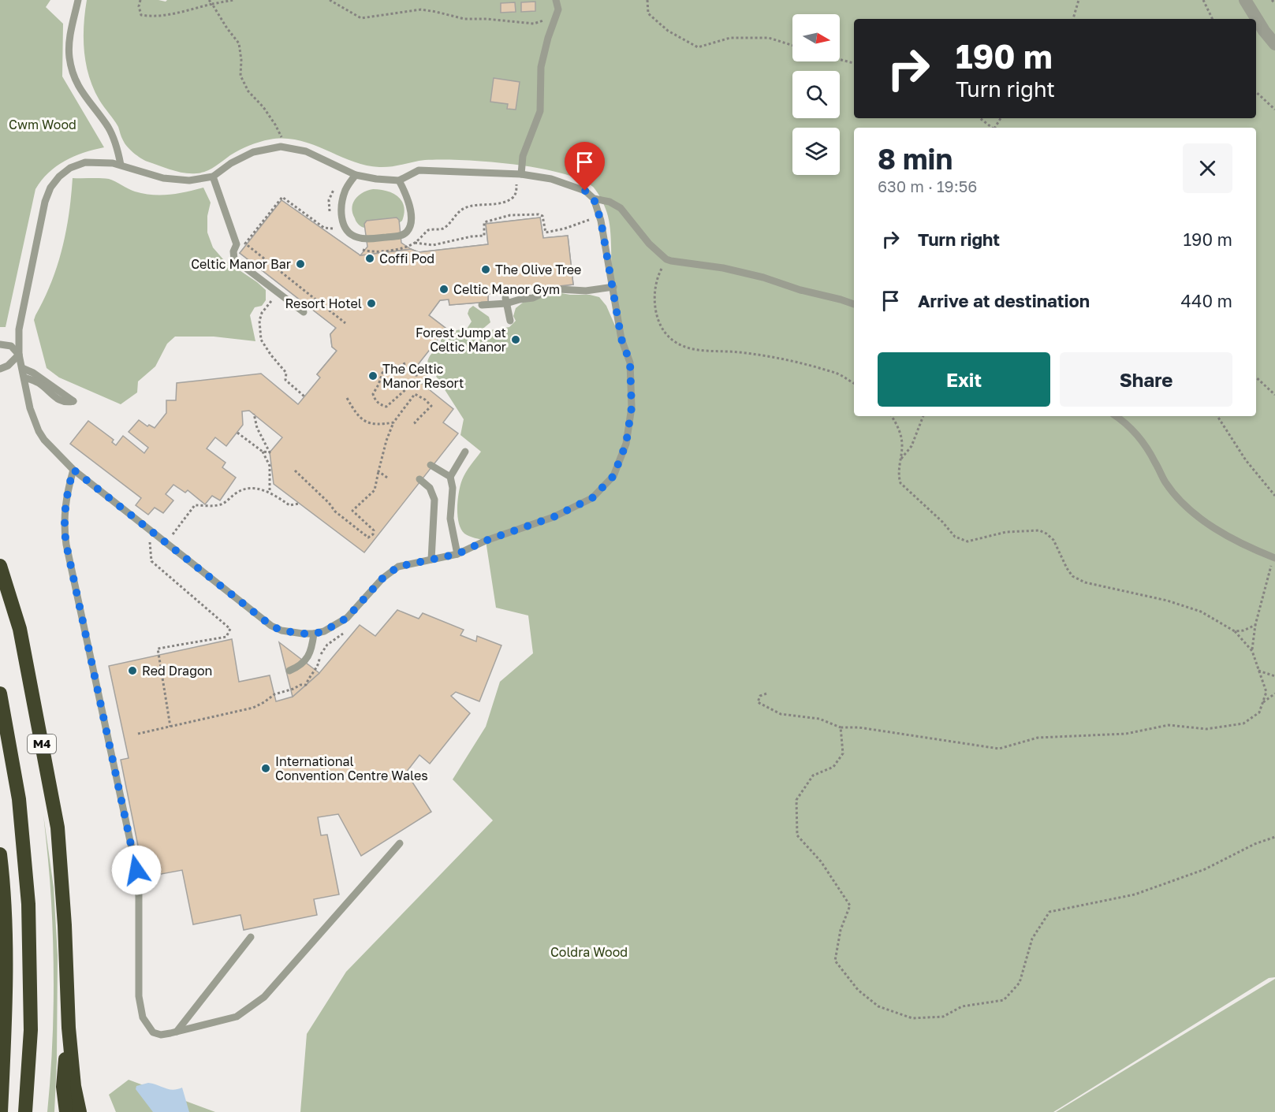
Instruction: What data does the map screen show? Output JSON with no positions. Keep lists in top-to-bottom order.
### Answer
{
  "streets": {
    "highway": ["M4"]
  },
  "parks": ["Cwm Wood", "Coldra Wood"],
  "places": [
    "Coffi Pod",
    "Celtic Manor Bar",
    "The Olive Tree",
    "Celtic Manor Gym",
    "Resort Hotel",
    "Forest Jump at Celtic Manor",
    "The Celtic Manor Resort",
    "Red Dragon",
    "International Convention Centre Wales"
  ],
  "north": "right",
  "page": {
    "turn": ["190 m", "Turn right"],
    "heading": ["8 min", "630 m · 19:56"],
    "list": [
      {
        "name": "Turn right",
        "value": "190 m"
      },
      {
        "name": "Arrive at destination",
        "value": "440 m"
      }
    ],
    "buttons": ["Exit", "Share"]
  }
}
